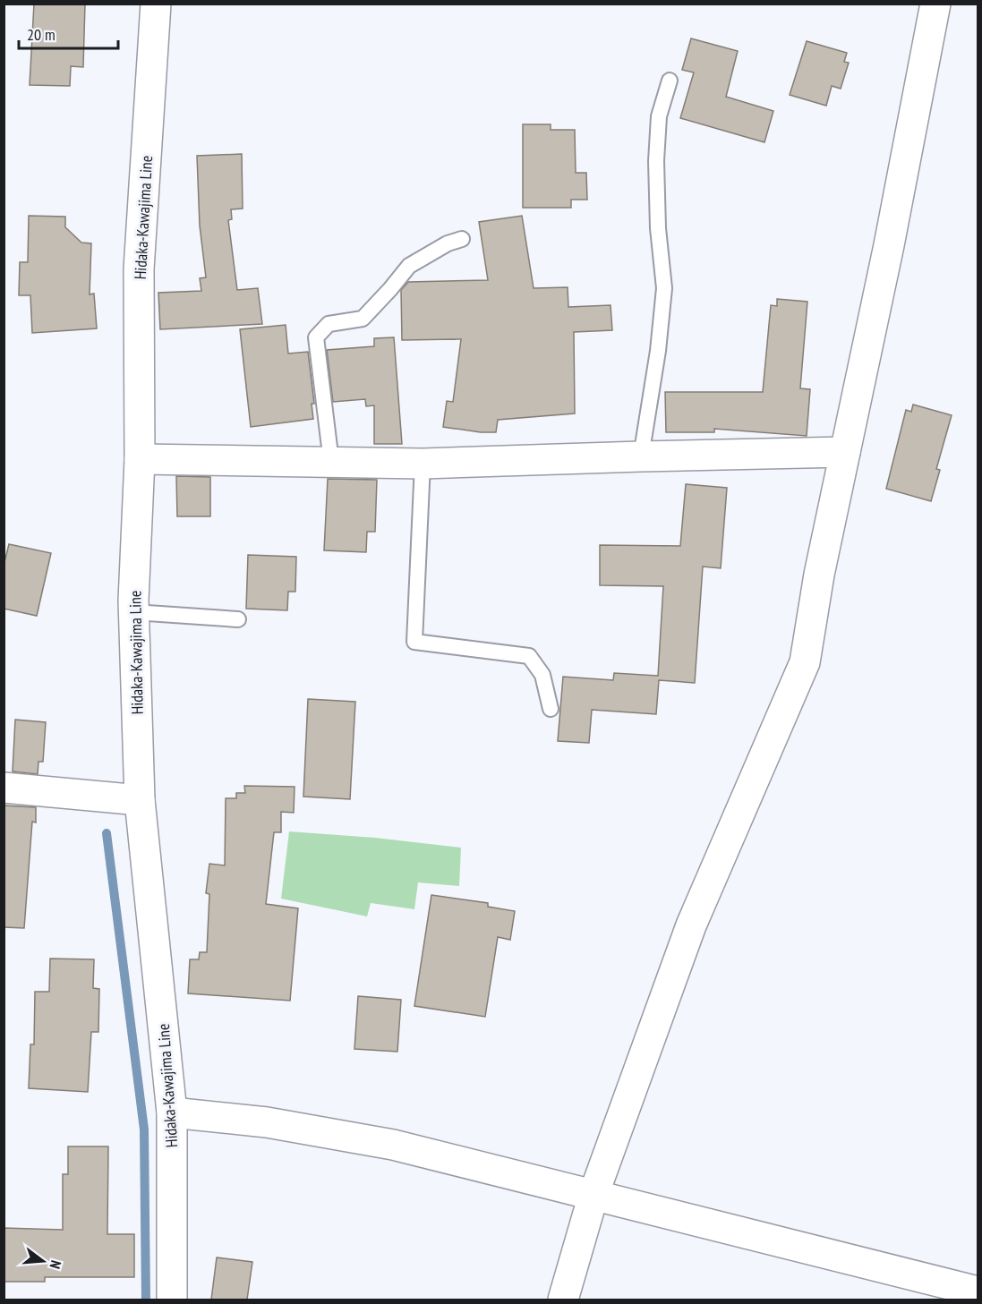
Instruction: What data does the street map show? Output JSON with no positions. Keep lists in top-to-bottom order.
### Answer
{
  "streets": {
    "street": ["Hidaka-Kawajima Line"]
  },
  "scale_bar": "20 m",
  "north": "right"
}
